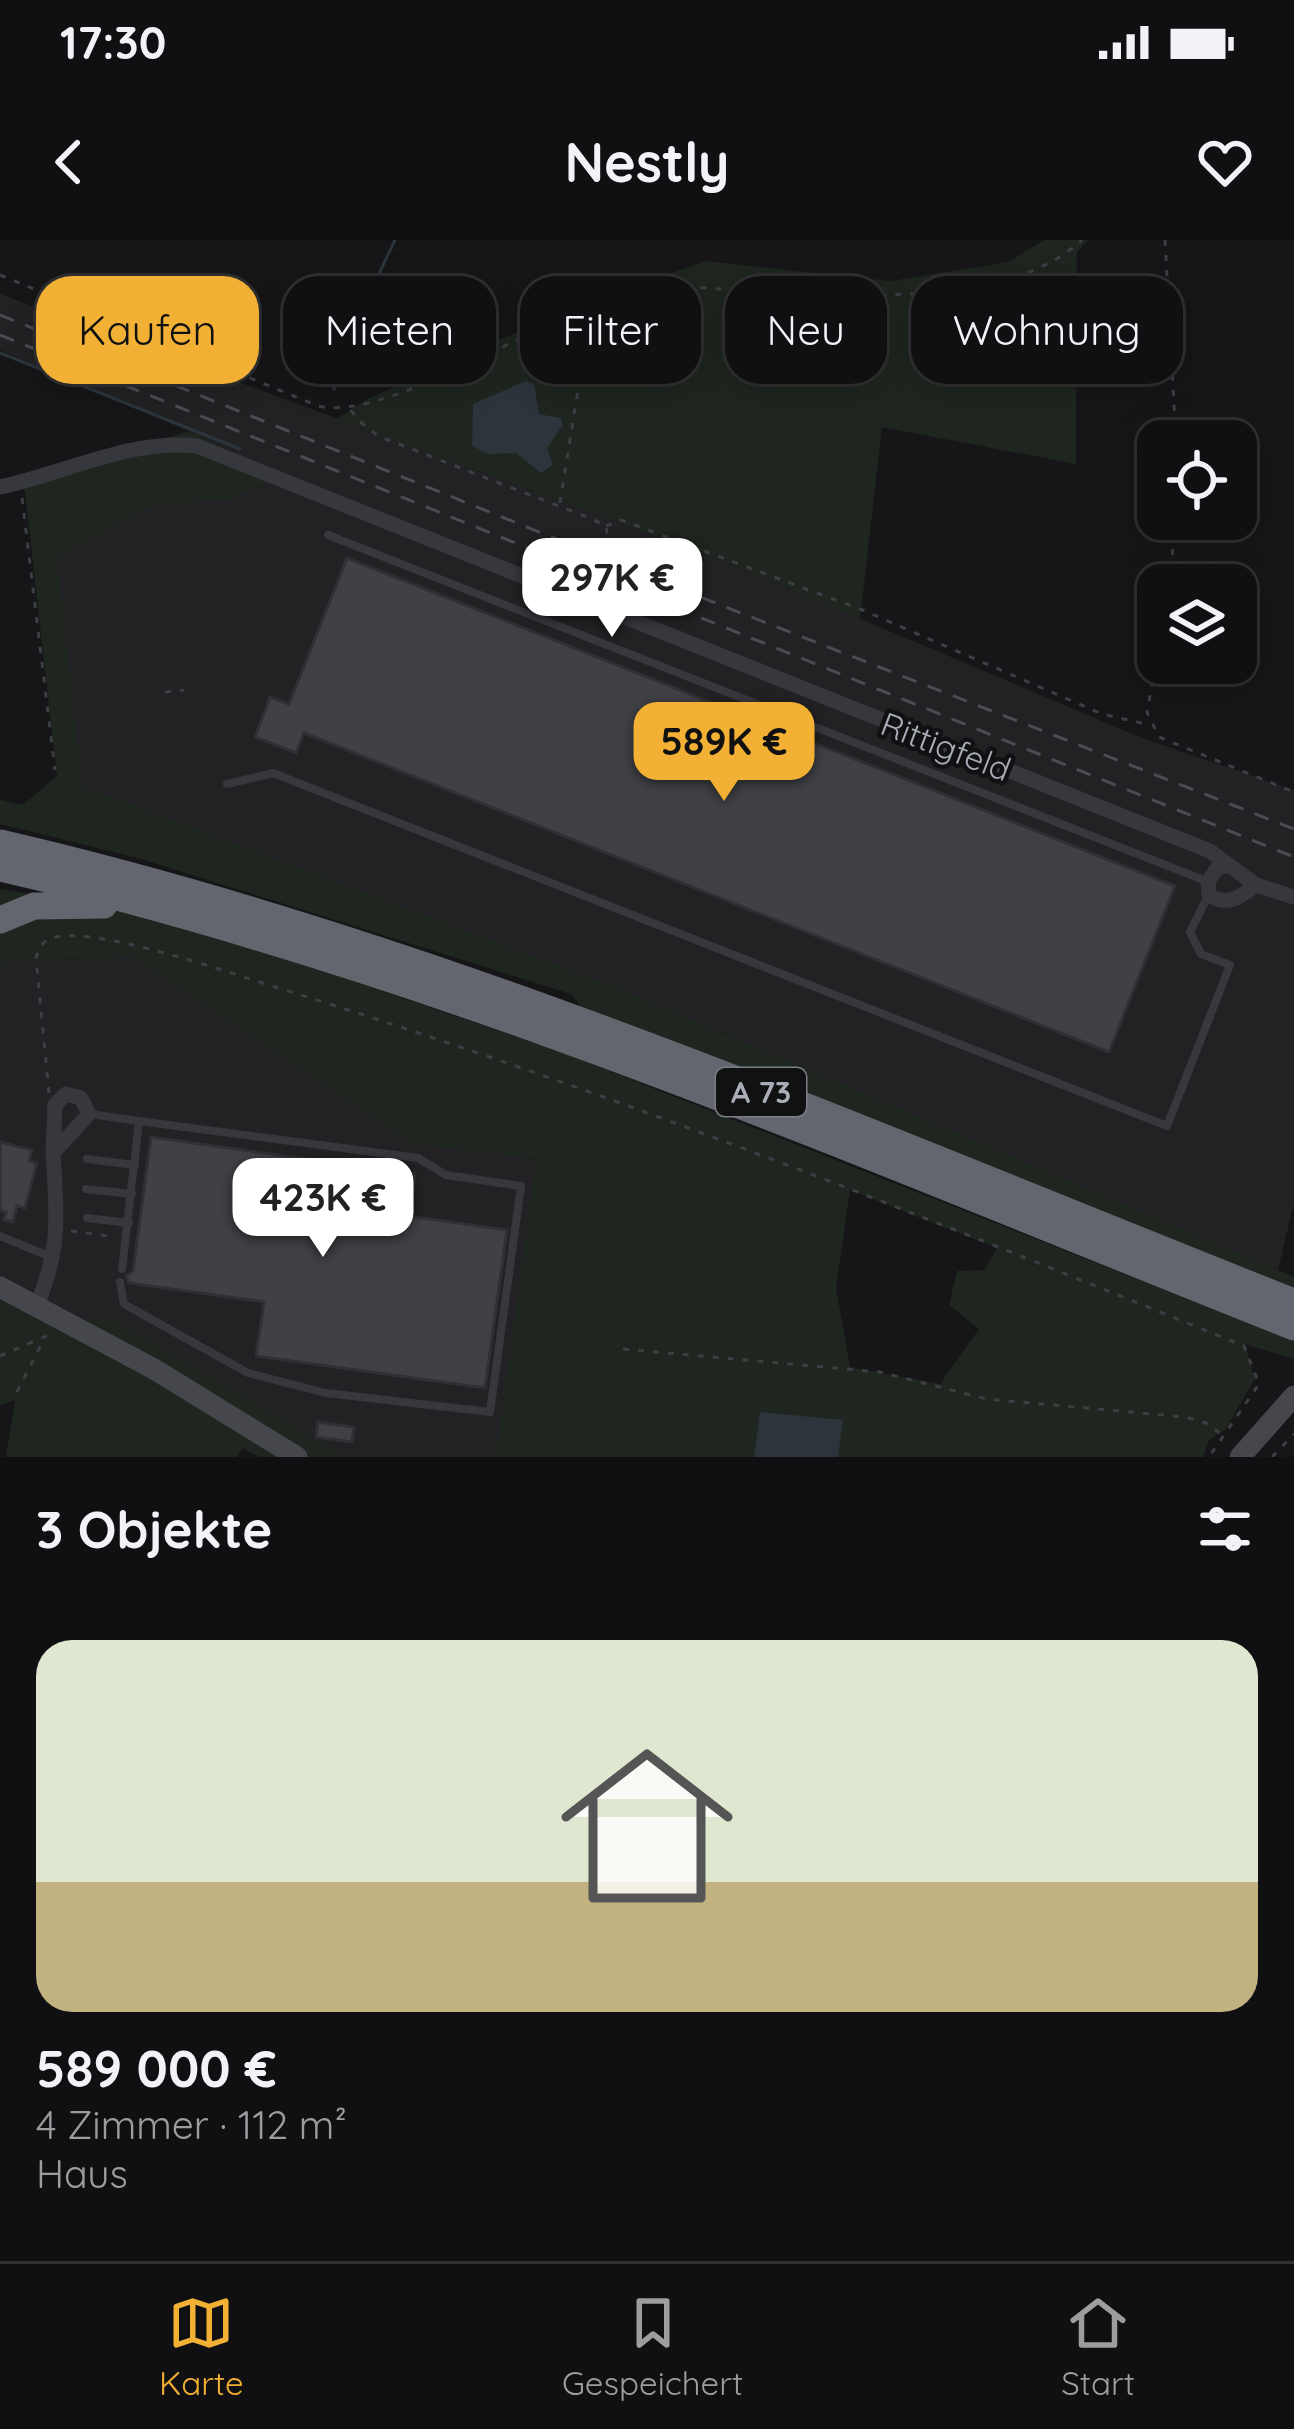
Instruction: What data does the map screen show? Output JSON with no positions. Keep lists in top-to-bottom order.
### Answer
{
  "streets": {
    "highway": ["A 73"],
    "lane": ["Rittigfeld"]
  },
  "page": {
    "status": "17:30",
    "header": "Nestly",
    "chip": [
      "Kaufen",
      "Mieten",
      "Filter",
      "Neu",
      "Wohnung"
    ],
    "price": ["297K €", "589K €", "423K €"],
    "heading": "3 Objekte",
    "list": [
      {
        "name": "589 000 €",
        "note": "4 Zimmer · 112 m² · Haus"
      }
    ],
    "tabs": ["Karte", "Gespeichert", "Start"]
  }
}
